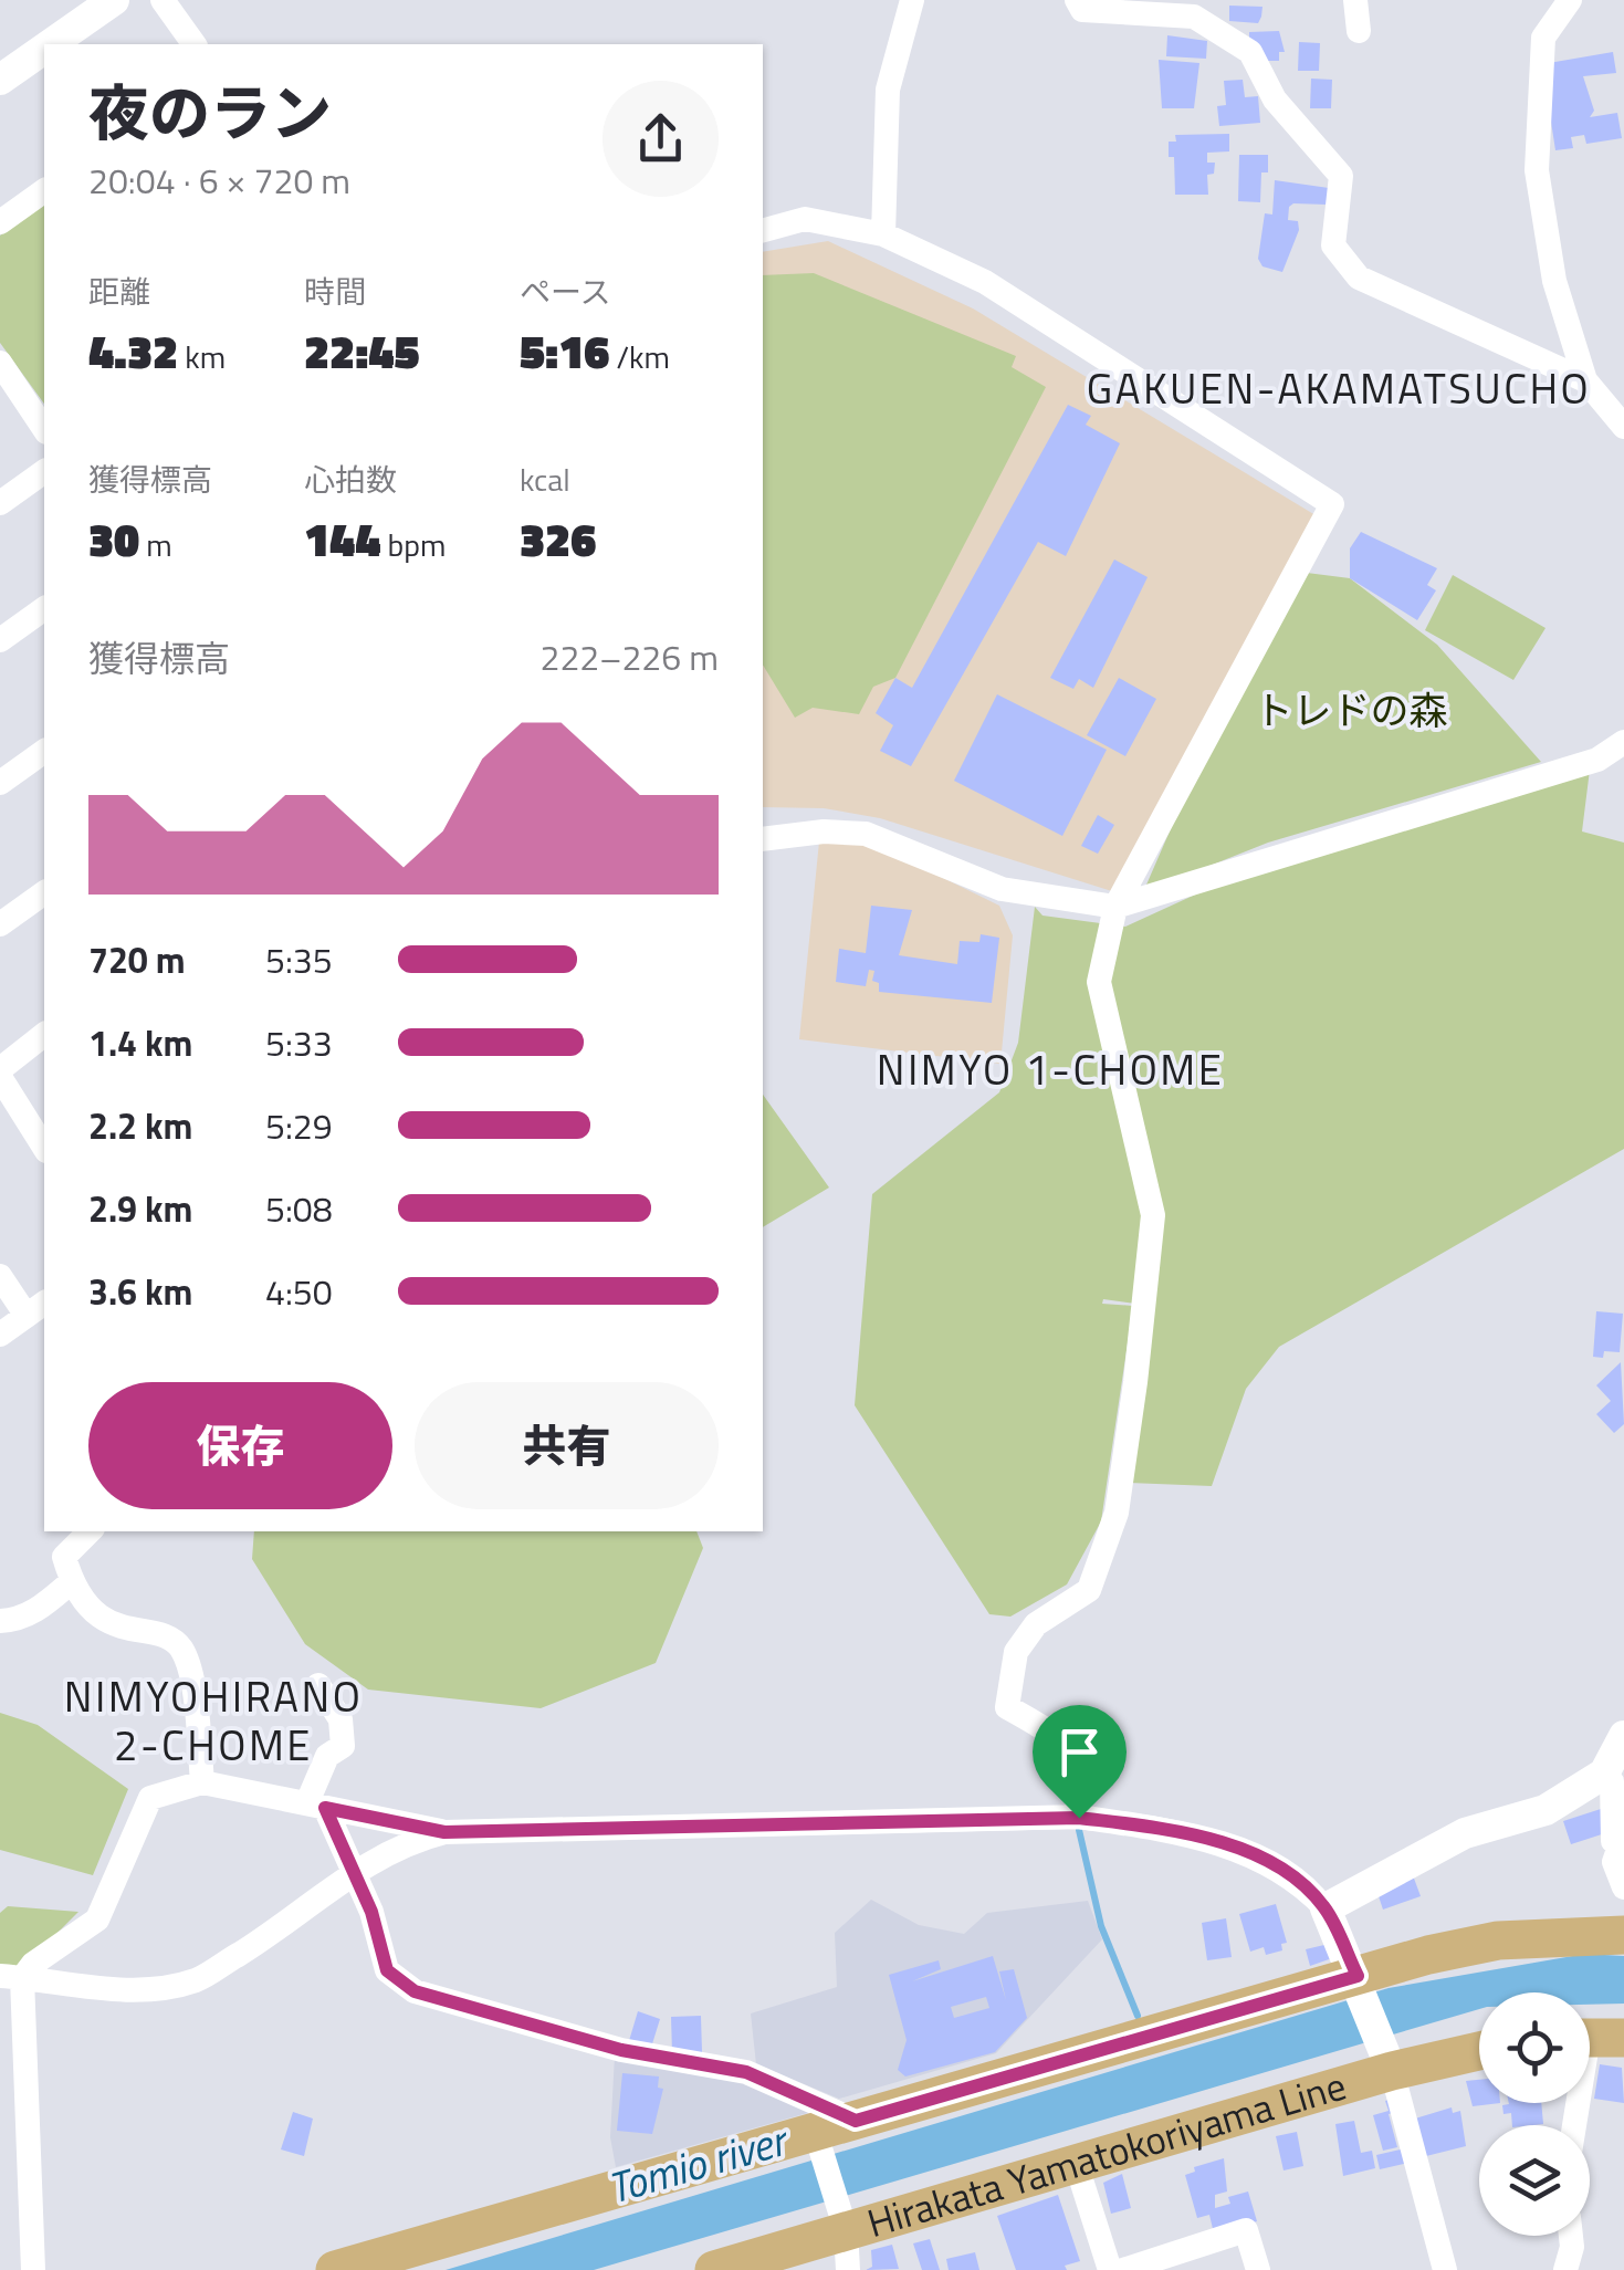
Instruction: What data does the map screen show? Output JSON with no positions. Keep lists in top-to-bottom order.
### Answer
{
  "streets": {
    "main road": ["Hirakata Yamatokoriyama Line"]
  },
  "districts": ["GAKUEN-AKAMATSUCHO", "NIMYO 1-CHOME", "NIMYOHIRANO 2-CHOME"],
  "water": ["Tomio river"],
  "parks": ["トレドの森"],
  "page": {
    "heading": ["夜のラン", "20:04 · 6 × 720 m"],
    "stats": [
      ["距離", "4.32 km"],
      ["時間", "22:45"],
      ["ペース", "5:16 /km"],
      ["獲得標高", "30 m"],
      ["心拍数", "144 bpm"],
      ["kcal", "326"]
    ],
    "chart": ["獲得標高", "222–226 m"],
    "list": [
      {
        "name": "720 m",
        "note": "5:35"
      },
      {
        "name": "1.4 km",
        "note": "5:33"
      },
      {
        "name": "2.2 km",
        "note": "5:29"
      },
      {
        "name": "2.9 km",
        "note": "5:08"
      },
      {
        "name": "3.6 km",
        "note": "4:50"
      }
    ],
    "buttons": ["保存", "共有"]
  }
}
